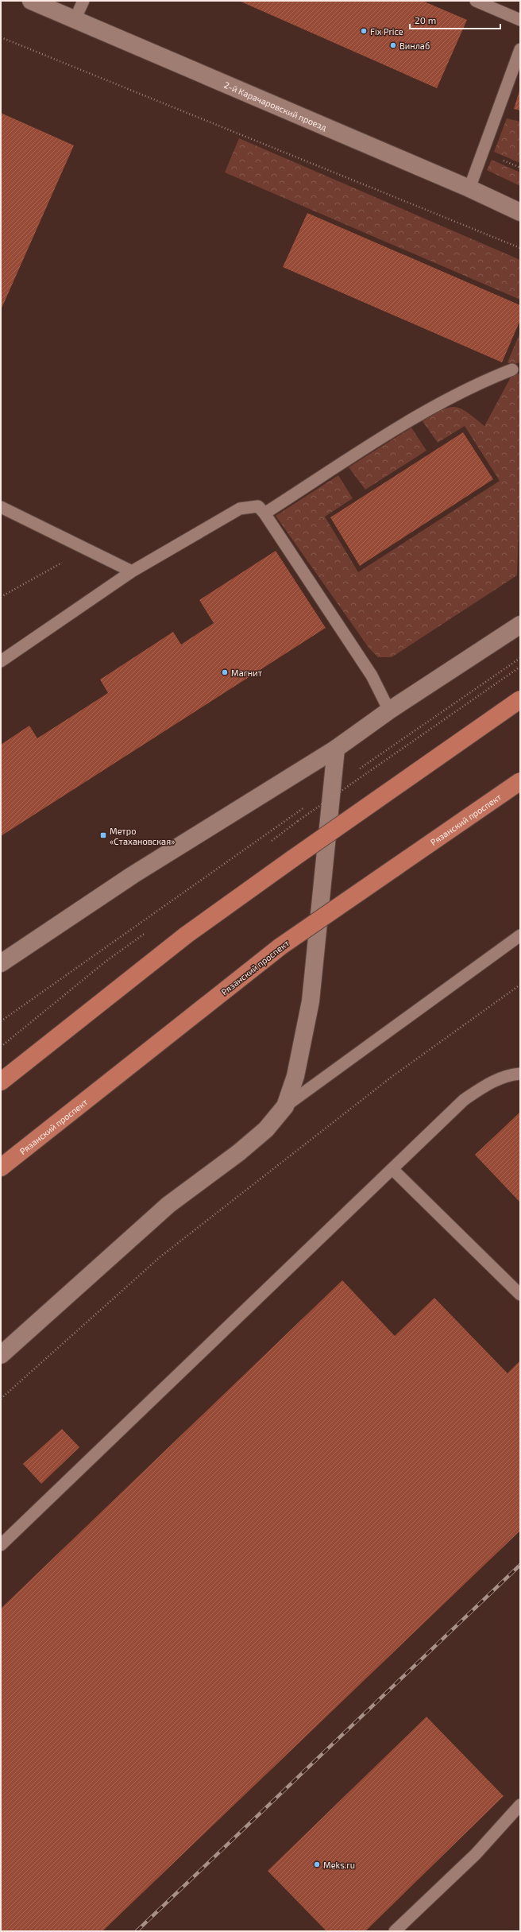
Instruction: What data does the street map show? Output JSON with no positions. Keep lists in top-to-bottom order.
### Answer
{
  "streets": {
    "main road": ["Рязанский проспект"],
    "street": ["2-й Карачаровский проезд"]
  },
  "places": {
    "other": [
      "Fix Price",
      "Винлаб",
      "Магнит",
      "Meks.ru"
    ],
    "transit": ["Метро «Стахановская»"]
  },
  "scale_bar": "20 m"
}
